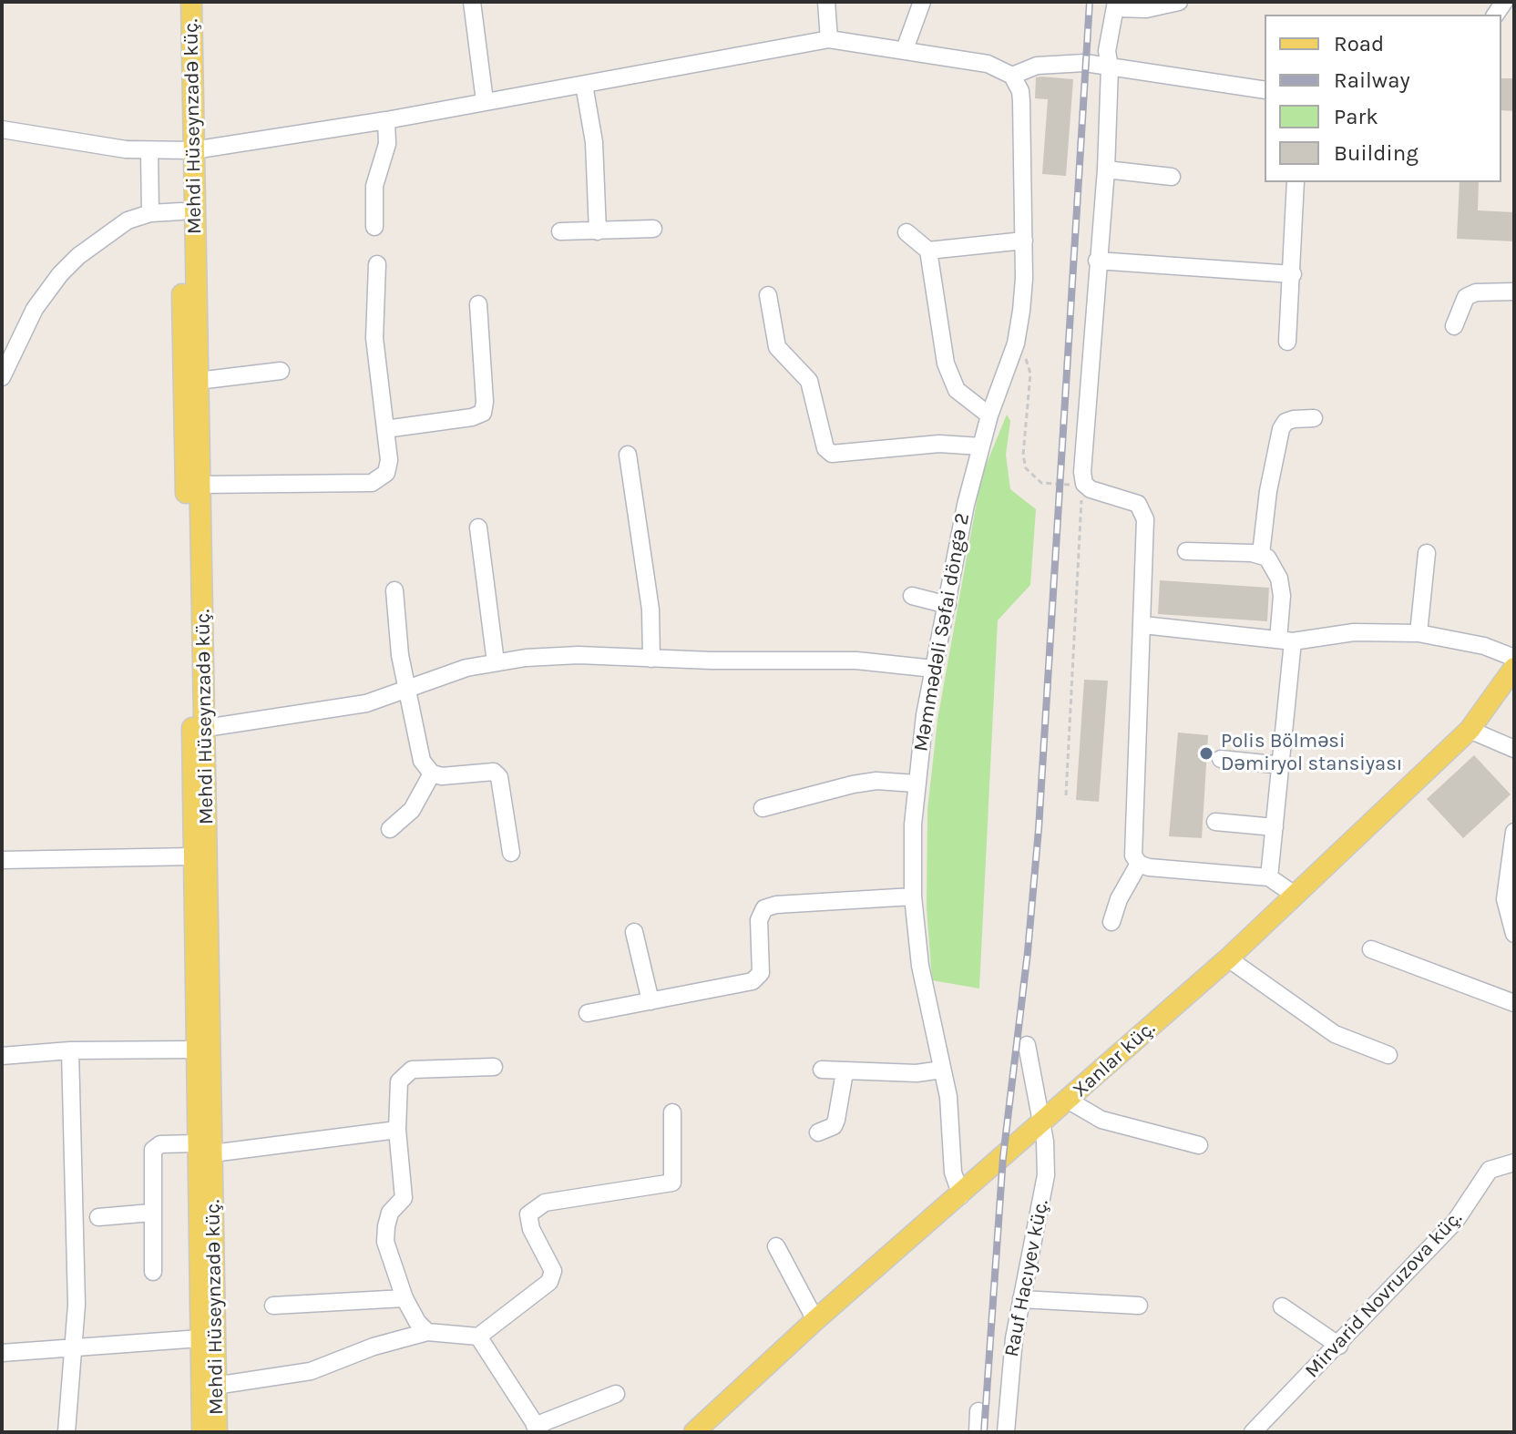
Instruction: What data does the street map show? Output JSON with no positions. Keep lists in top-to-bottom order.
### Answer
{
  "streets": {
    "main road": ["Mehdi Hüseynzadə küç.", "Xanlar küç."],
    "street": ["Məmmədəli Səfai döngə 2", "Rauf Hacıyev küç.", "Mirvarid Novruzova küç."]
  },
  "crossings": [
    ["Məmmədəli Səfai döngə 2", "Xanlar küç."],
    ["Xanlar küç.", "Rauf Hacıyev küç."]
  ],
  "places": ["Polis Bölməsi Dəmiryol stansiyası"],
  "legend": [
    "Road",
    "Railway",
    "Park",
    "Building"
  ]
}
